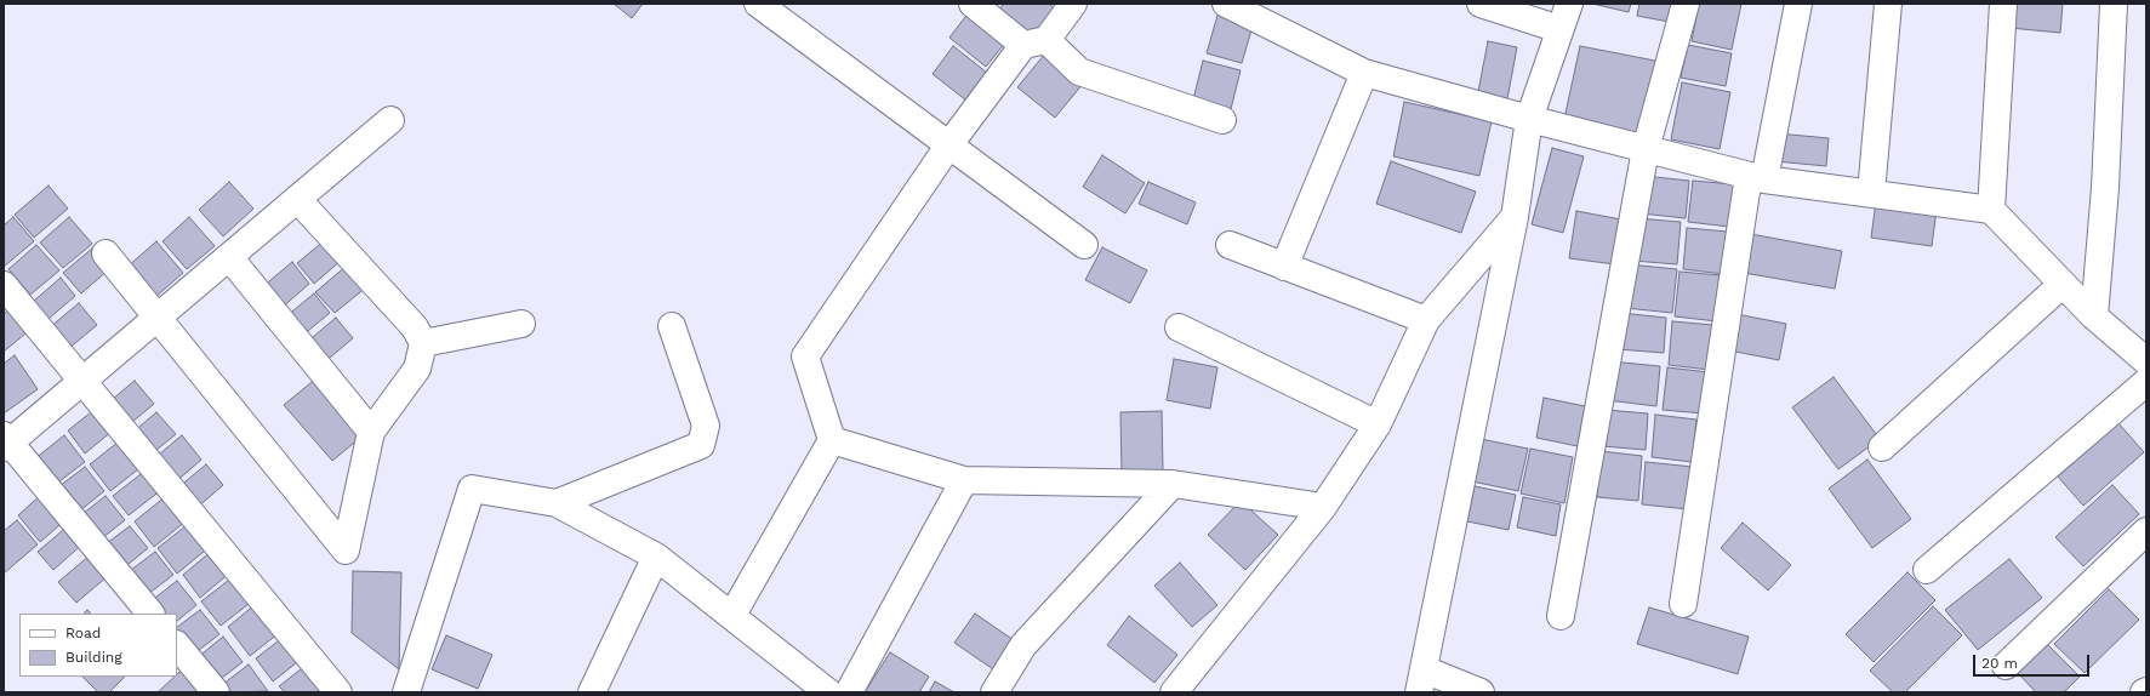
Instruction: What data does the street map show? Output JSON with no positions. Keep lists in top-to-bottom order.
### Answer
{
  "legend": ["Road", "Building"],
  "scale_bar": "20 m"
}
